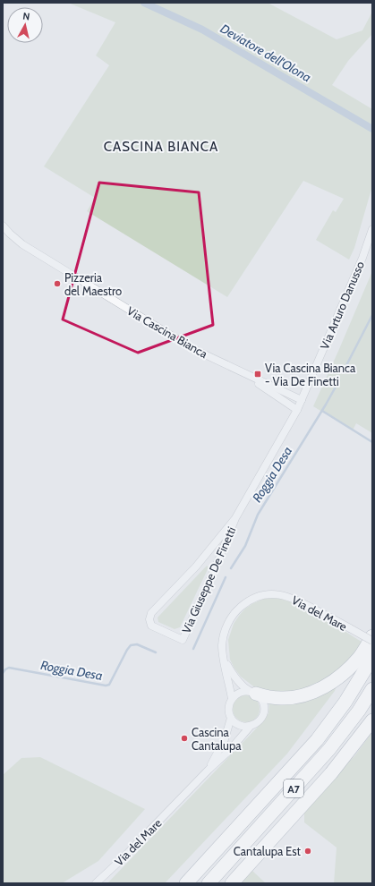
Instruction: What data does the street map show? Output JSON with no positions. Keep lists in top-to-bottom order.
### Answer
{
  "streets": {
    "highway": ["A7"],
    "street": [
      "Via Arturo Danusso",
      "Via Cascina Bianca",
      "Via Giuseppe De Finetti",
      "Via del Mare"
    ]
  },
  "crossings": [
    ["Via Arturo Danusso", "Via Cascina Bianca"],
    ["Via Arturo Danusso", "Via Giuseppe De Finetti"],
    ["Via Cascina Bianca", "Via Giuseppe De Finetti"]
  ],
  "districts": ["CASCINA BIANCA"],
  "water": ["Deviatore dell'Olona", "Roggia Desa"],
  "places": {
    "other": ["Pizzeria del Maestro", "Cascina Cantalupa", "Cantalupa Est"],
    "transit": ["Via Cascina Bianca - Via De Finetti"]
  },
  "north": "top"
}
